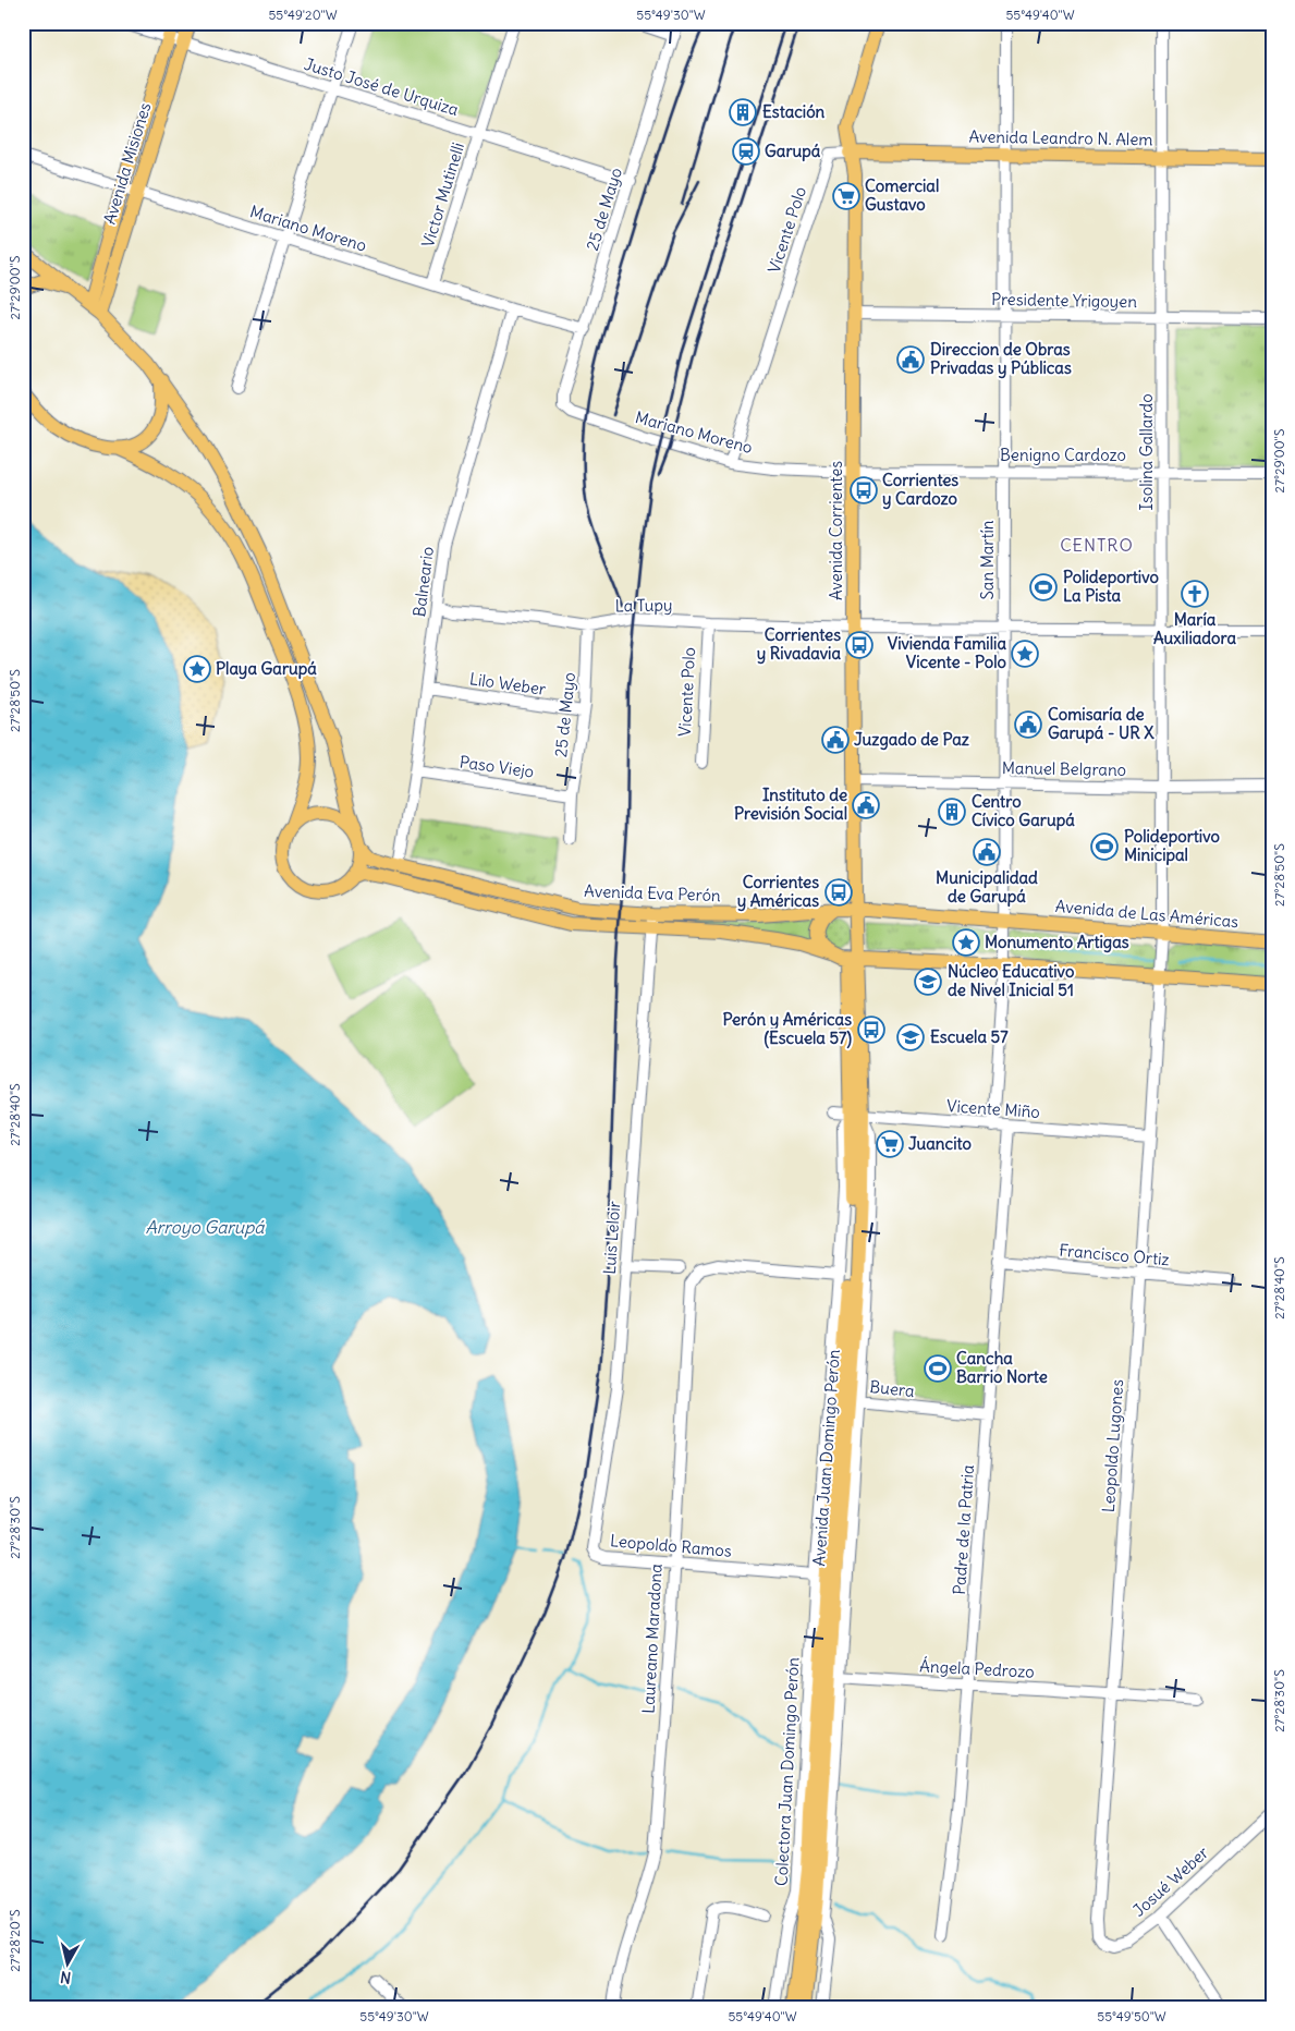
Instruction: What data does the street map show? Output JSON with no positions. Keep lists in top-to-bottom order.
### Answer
{
  "streets": {
    "main road": [
      "Avenida Leandro N. Alem",
      "Avenida Misiones",
      "Avenida Corrientes",
      "Avenida Eva Perón",
      "Avenida de Las Américas",
      "Avenida Juan Domingo Perón"
    ],
    "street": [
      "Justo José de Urquiza",
      "Victor Mutinelli",
      "25 de Mayo",
      "Mariano Moreno",
      "Vicente Polo",
      "Presidente Yrigoyen",
      "Isolina Gallardo",
      "Benigno Cardozo",
      "San Martín",
      "Balneario",
      "La Tupy",
      "Lilo Weber",
      "Paso Viejo",
      "Manuel Belgrano",
      "Vicente Miño",
      "Luis Leloir",
      "Francisco Ortiz",
      "Buera",
      "Leopoldo Lugones",
      "Padre de la Patria",
      "Leopoldo Ramos",
      "Laureano Maradona",
      "Ángela Pedrozo",
      "Colectora Juan Domingo Perón",
      "Josué Weber"
    ]
  },
  "crossings": [
    ["Justo José de Urquiza", "Avenida Misiones"],
    ["Justo José de Urquiza", "Victor Mutinelli"],
    ["Justo José de Urquiza", "25 de Mayo"],
    ["Avenida Leandro N. Alem", "Vicente Polo"],
    ["Avenida Leandro N. Alem", "Isolina Gallardo"],
    ["Avenida Leandro N. Alem", "Avenida Corrientes"],
    ["Avenida Leandro N. Alem", "San Martín"],
    ["Avenida Misiones", "Mariano Moreno"],
    ["Victor Mutinelli", "Mariano Moreno"],
    ["25 de Mayo", "Mariano Moreno"],
    ["25 de Mayo", "La Tupy"],
    ["25 de Mayo", "Lilo Weber"],
    ["25 de Mayo", "Paso Viejo"],
    ["Mariano Moreno", "Vicente Polo"],
    ["Mariano Moreno", "Benigno Cardozo"],
    ["Mariano Moreno", "Avenida Corrientes"],
    ["Mariano Moreno", "Balneario"],
    ["Vicente Polo", "Avenida Corrientes"],
    ["Vicente Polo", "La Tupy"],
    ["Presidente Yrigoyen", "Isolina Gallardo"],
    ["Presidente Yrigoyen", "Avenida Corrientes"],
    ["Presidente Yrigoyen", "San Martín"],
    ["Isolina Gallardo", "Benigno Cardozo"],
    ["Isolina Gallardo", "La Tupy"],
    ["Isolina Gallardo", "Manuel Belgrano"],
    ["Isolina Gallardo", "Avenida de Las Américas"],
    ["Isolina Gallardo", "Leopoldo Lugones"],
    ["Benigno Cardozo", "Avenida Corrientes"],
    ["Benigno Cardozo", "San Martín"],
    ["Avenida Corrientes", "La Tupy"],
    ["Avenida Corrientes", "Manuel Belgrano"],
    ["Avenida Corrientes", "Avenida Eva Perón"],
    ["Avenida Corrientes", "Avenida de Las Américas"],
    ["Avenida Corrientes", "Avenida Juan Domingo Perón"],
    ["San Martín", "La Tupy"],
    ["San Martín", "Manuel Belgrano"],
    ["San Martín", "Avenida de Las Américas"],
    ["Balneario", "La Tupy"],
    ["Balneario", "Lilo Weber"],
    ["Balneario", "Paso Viejo"],
    ["Balneario", "Avenida Eva Perón"],
    ["Avenida Eva Perón", "Avenida de Las Américas"],
    ["Avenida Eva Perón", "Luis Leloir"],
    ["Avenida Eva Perón", "Avenida Juan Domingo Perón"],
    ["Avenida de Las Américas", "Avenida Juan Domingo Perón"],
    ["Vicente Miño", "Leopoldo Lugones"],
    ["Vicente Miño", "Avenida Juan Domingo Perón"],
    ["Vicente Miño", "Padre de la Patria"],
    ["Vicente Miño", "Colectora Juan Domingo Perón"],
    ["Luis Leloir", "Leopoldo Ramos"],
    ["Francisco Ortiz", "Leopoldo Lugones"],
    ["Francisco Ortiz", "Padre de la Patria"],
    ["Buera", "Padre de la Patria"],
    ["Leopoldo Lugones", "Ángela Pedrozo"],
    ["Leopoldo Lugones", "Josué Weber"],
    ["Avenida Juan Domingo Perón", "Colectora Juan Domingo Perón"],
    ["Padre de la Patria", "Ángela Pedrozo"],
    ["Leopoldo Ramos", "Laureano Maradona"],
    ["Leopoldo Ramos", "Colectora Juan Domingo Perón"],
    ["Laureano Maradona", "Colectora Juan Domingo Perón"]
  ],
  "districts": ["CENTRO"],
  "water": ["Arroyo Garupá"],
  "places": {
    "building": ["Estación", "Centro Cívico Garupá"],
    "station": ["Garupá"],
    "supermarket": ["Comercial Gustavo", "Juancito"],
    "public building": [
      "Direccion de Obras Privadas y Públicas",
      "Comisaría de Garupá - UR X",
      "Juzgado de Paz",
      "Instituto de Previsión Social",
      "Municipalidad de Garupá"
    ],
    "bus stop": [
      "Corrientes y Cardozo",
      "Corrientes y Rivadavia",
      "Corrientes y Américas",
      "Perón y Américas (Escuela 57)"
    ],
    "sports": ["Polideportivo La Pista", "Polideportivo Minicipal", "Cancha Barrio Norte"],
    "church": ["María Auxiliadora"],
    "place": ["Vivienda Familia Vicente - Polo", "Playa Garupá", "Monumento Artigas"],
    "school or university": ["Núcleo Educativo de Nivel Inicial 51", "Escuela 57"]
  },
  "north": "bottom",
  "coordinates": [
    "55°49'20\"W",
    "55°49'30\"W",
    "55°49'40\"W",
    "27°29'00\"S",
    "27°28'50\"S",
    "27°28'40\"S",
    "27°28'30\"S",
    "27°28'20\"S",
    "55°49'50\"W"
  ]
}
